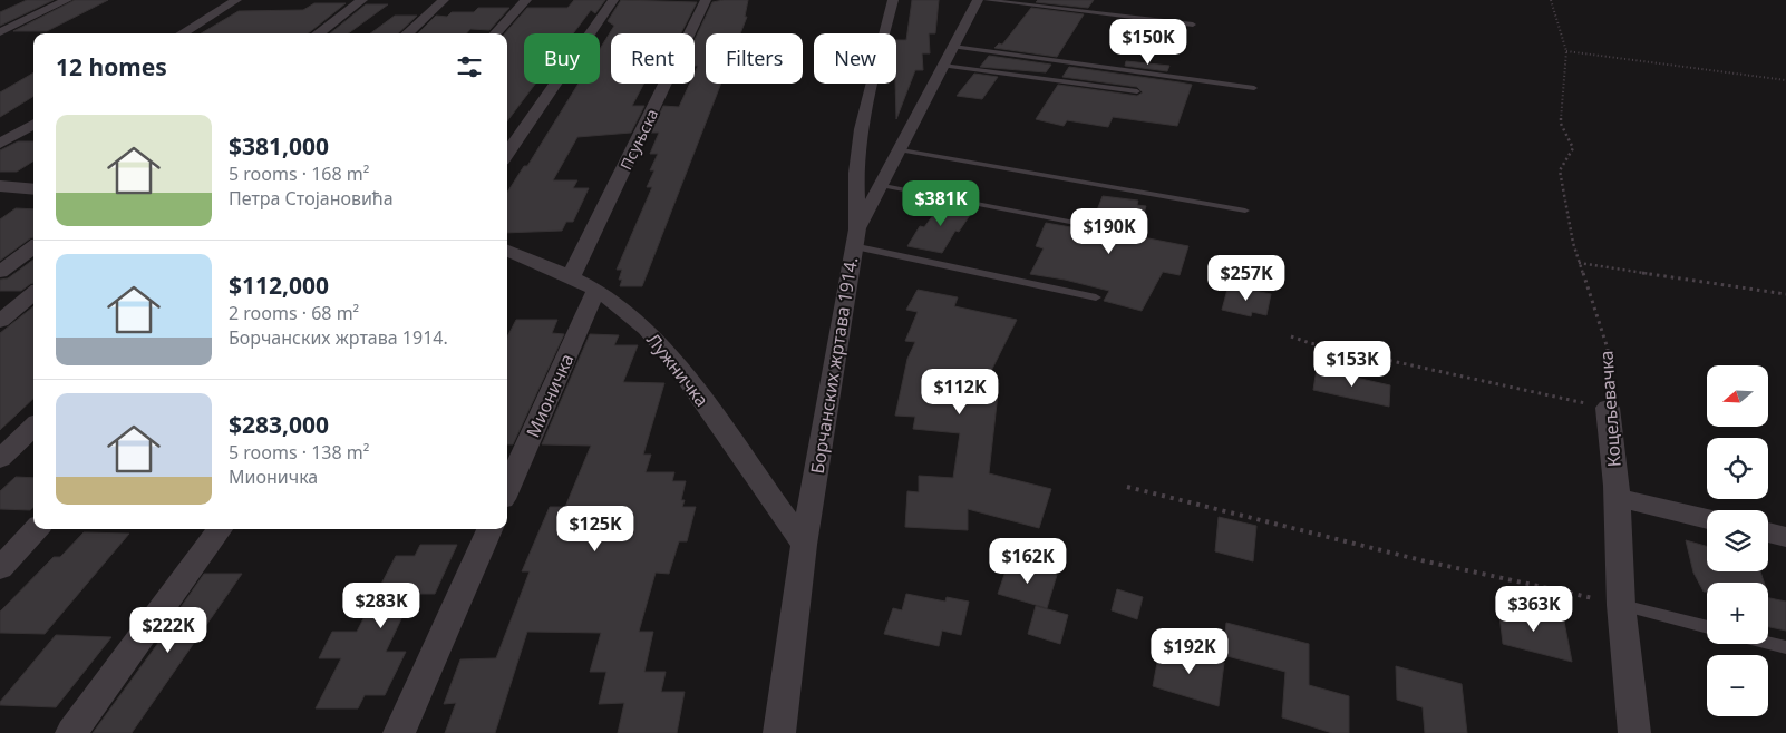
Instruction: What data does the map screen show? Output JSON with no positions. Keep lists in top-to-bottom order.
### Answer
{
  "streets": {
    "street": [
      "Псуњска",
      "Борчанских жртава 1914.",
      "Лужничка",
      "Мионичка",
      "Коцељевачка"
    ]
  },
  "crossings": [
    ["Псуњска", "Лужничка"],
    ["Борчанских жртава 1914.", "Лужничка"],
    ["Лужничка", "Мионичка"]
  ],
  "north": "left",
  "page": {
    "price": [
      "$150K",
      "$381K",
      "$190K",
      "$257K",
      "$153K",
      "$112K",
      "$125K",
      "$162K",
      "$283K",
      "$363K",
      "$222K",
      "$192K"
    ],
    "chip": [
      "Buy",
      "Rent",
      "Filters",
      "New"
    ],
    "heading": "12 homes",
    "list": [
      {
        "name": "$381,000",
        "note": "5 rooms · 168 m² · Петра Стојановића"
      },
      {
        "name": "$112,000",
        "note": "2 rooms · 68 m² · Борчанских жртава 1914."
      },
      {
        "name": "$283,000",
        "note": "5 rooms · 138 m² · Мионичка"
      }
    ],
    "map_buttons": ["+", "−"]
  }
}
